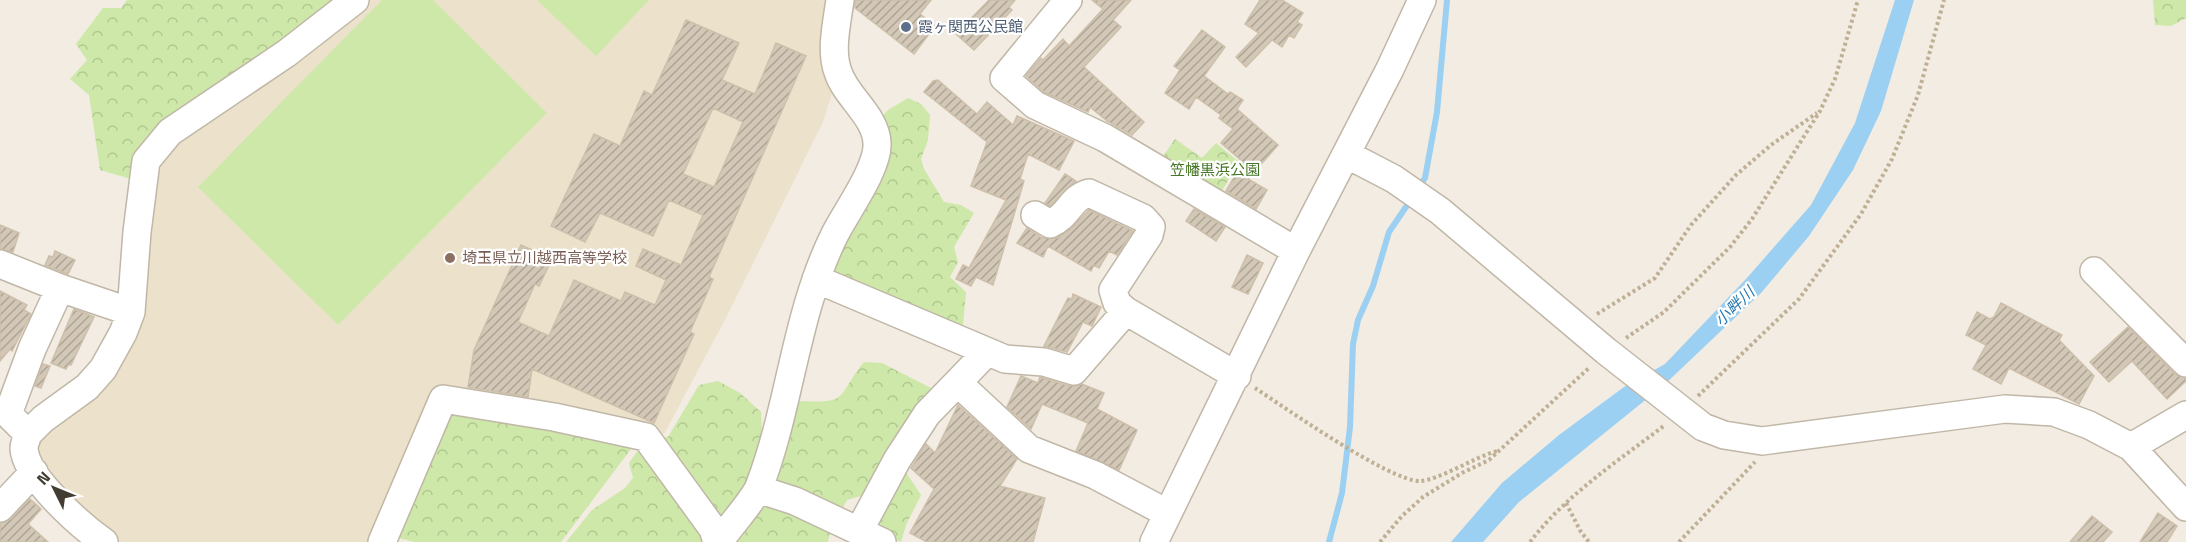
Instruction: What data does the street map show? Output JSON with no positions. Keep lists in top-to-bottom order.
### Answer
{
  "water": ["小畔川"],
  "parks": ["笠幡黒浜公園"],
  "places": ["霞ヶ関西公民館", "埼玉県立川越西高等学校"],
  "north": "top left"
}
